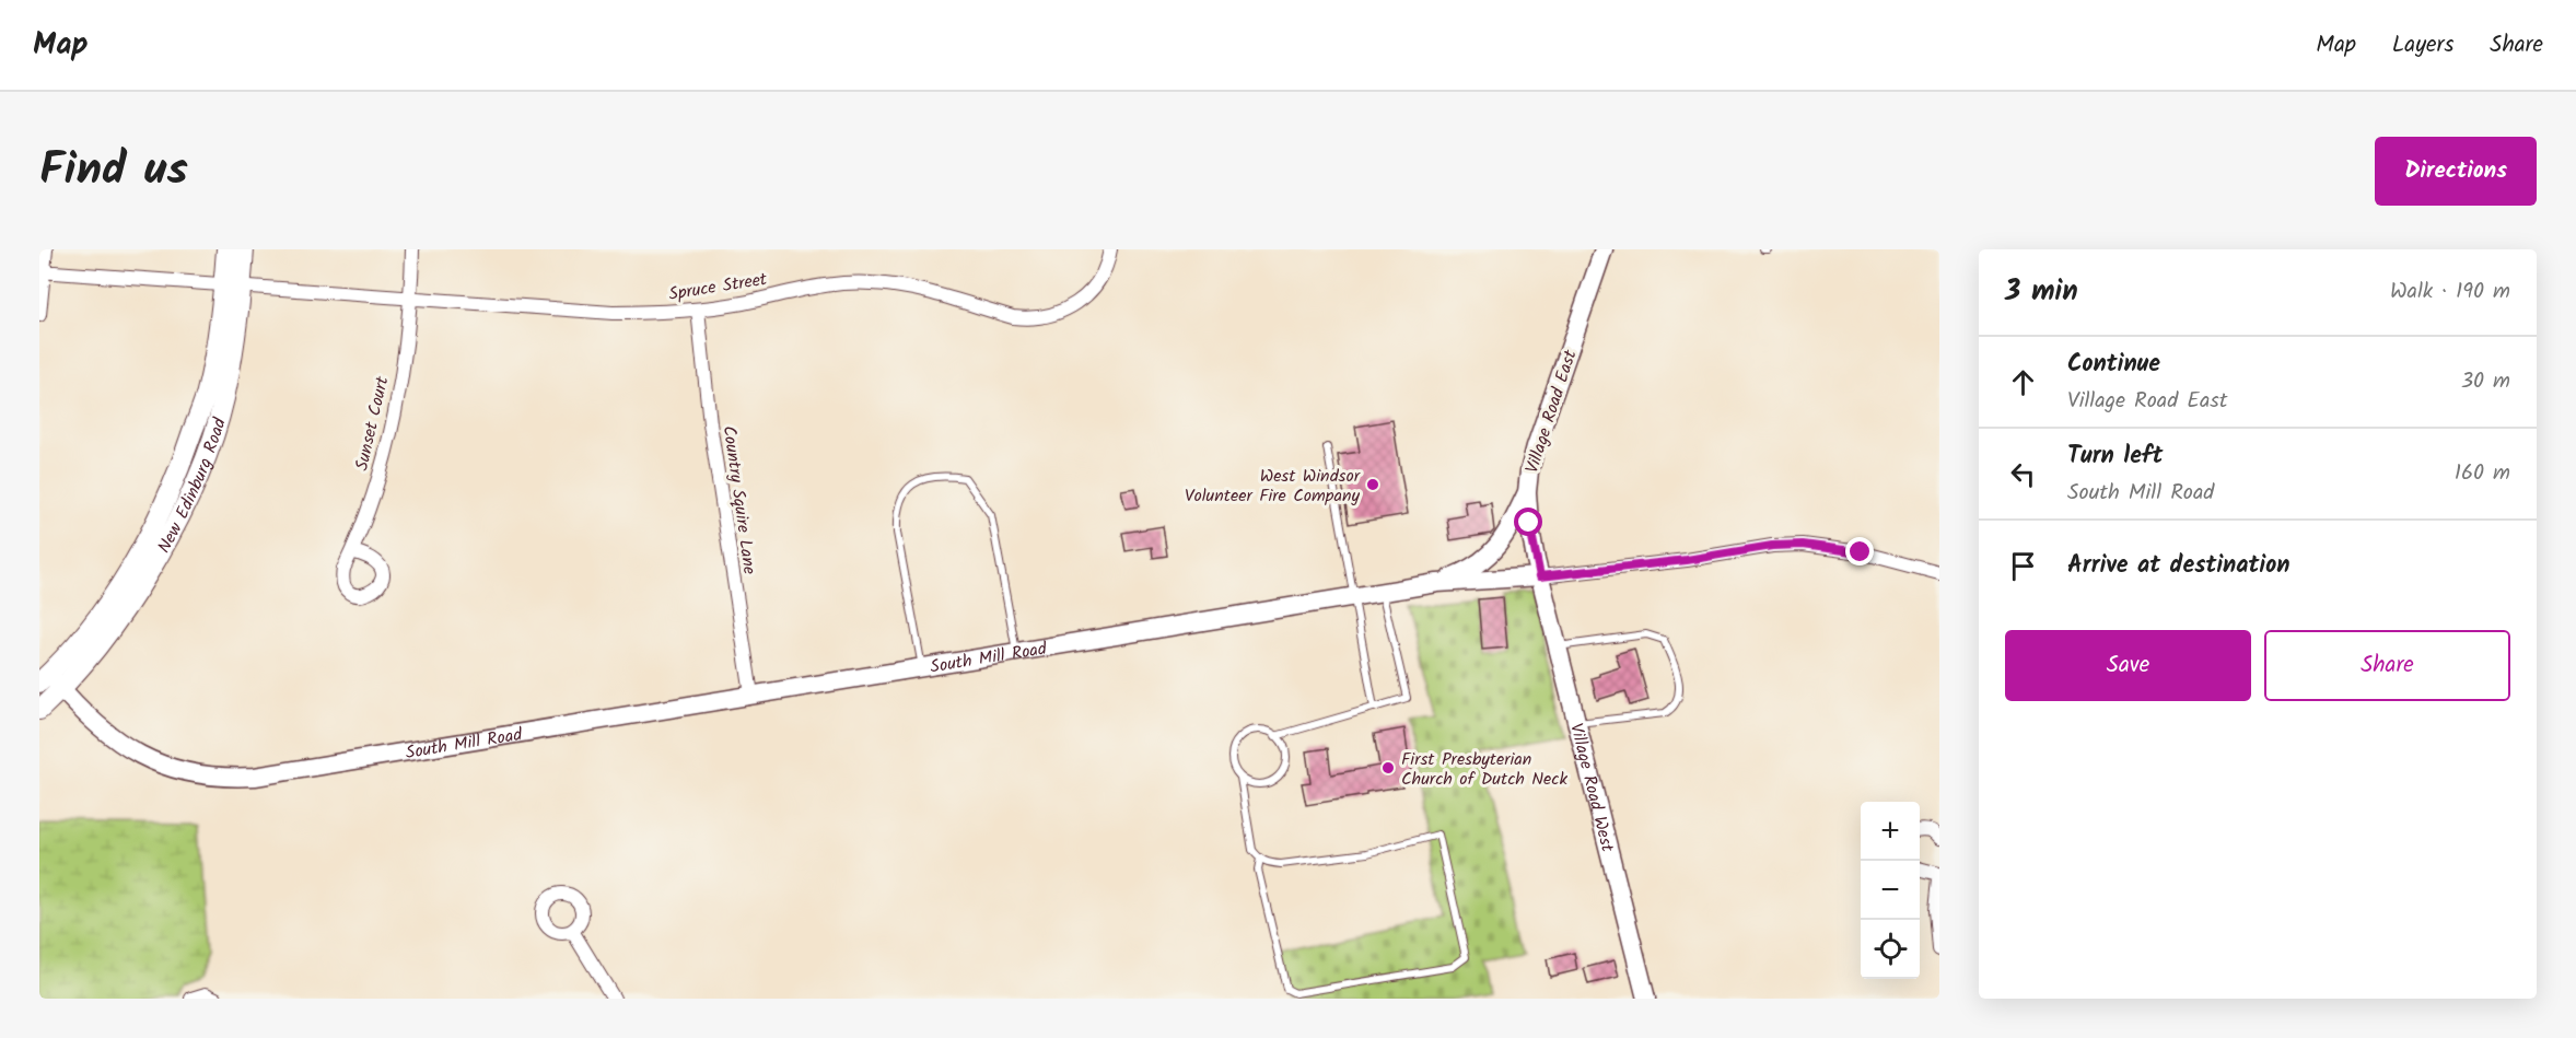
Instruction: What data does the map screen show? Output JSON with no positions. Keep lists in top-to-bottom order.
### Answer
{
  "streets": {
    "main road": ["New Edinburg Road"],
    "street": [
      "Spruce Street",
      "Village Road East",
      "Sunset Court",
      "Country Squire Lane",
      "South Mill Road",
      "Village Road West"
    ]
  },
  "crossings": [
    ["Spruce Street", "Sunset Court"],
    ["Spruce Street", "New Edinburg Road"],
    ["Spruce Street", "Country Squire Lane"],
    ["Village Road East", "South Mill Road"],
    ["Village Road East", "Village Road West"],
    ["New Edinburg Road", "South Mill Road"],
    ["Country Squire Lane", "South Mill Road"],
    ["South Mill Road", "Village Road West"]
  ],
  "places": ["West Windsor Volunteer Fire Company", "First Presbyterian Church of Dutch Neck"],
  "page": {
    "header": "Map",
    "nav": ["Map", "Layers", "Share"],
    "title": "Find us",
    "buttons": [
      "Directions",
      ["Save", "Share"]
    ],
    "heading": ["3 min", "Walk · 190 m"],
    "list": [
      ["Continue", "Village Road East", "30 m"],
      ["Turn left", "South Mill Road", "160 m"],
      "Arrive at destination"
    ],
    "map_buttons": ["+", "−"]
  }
}
